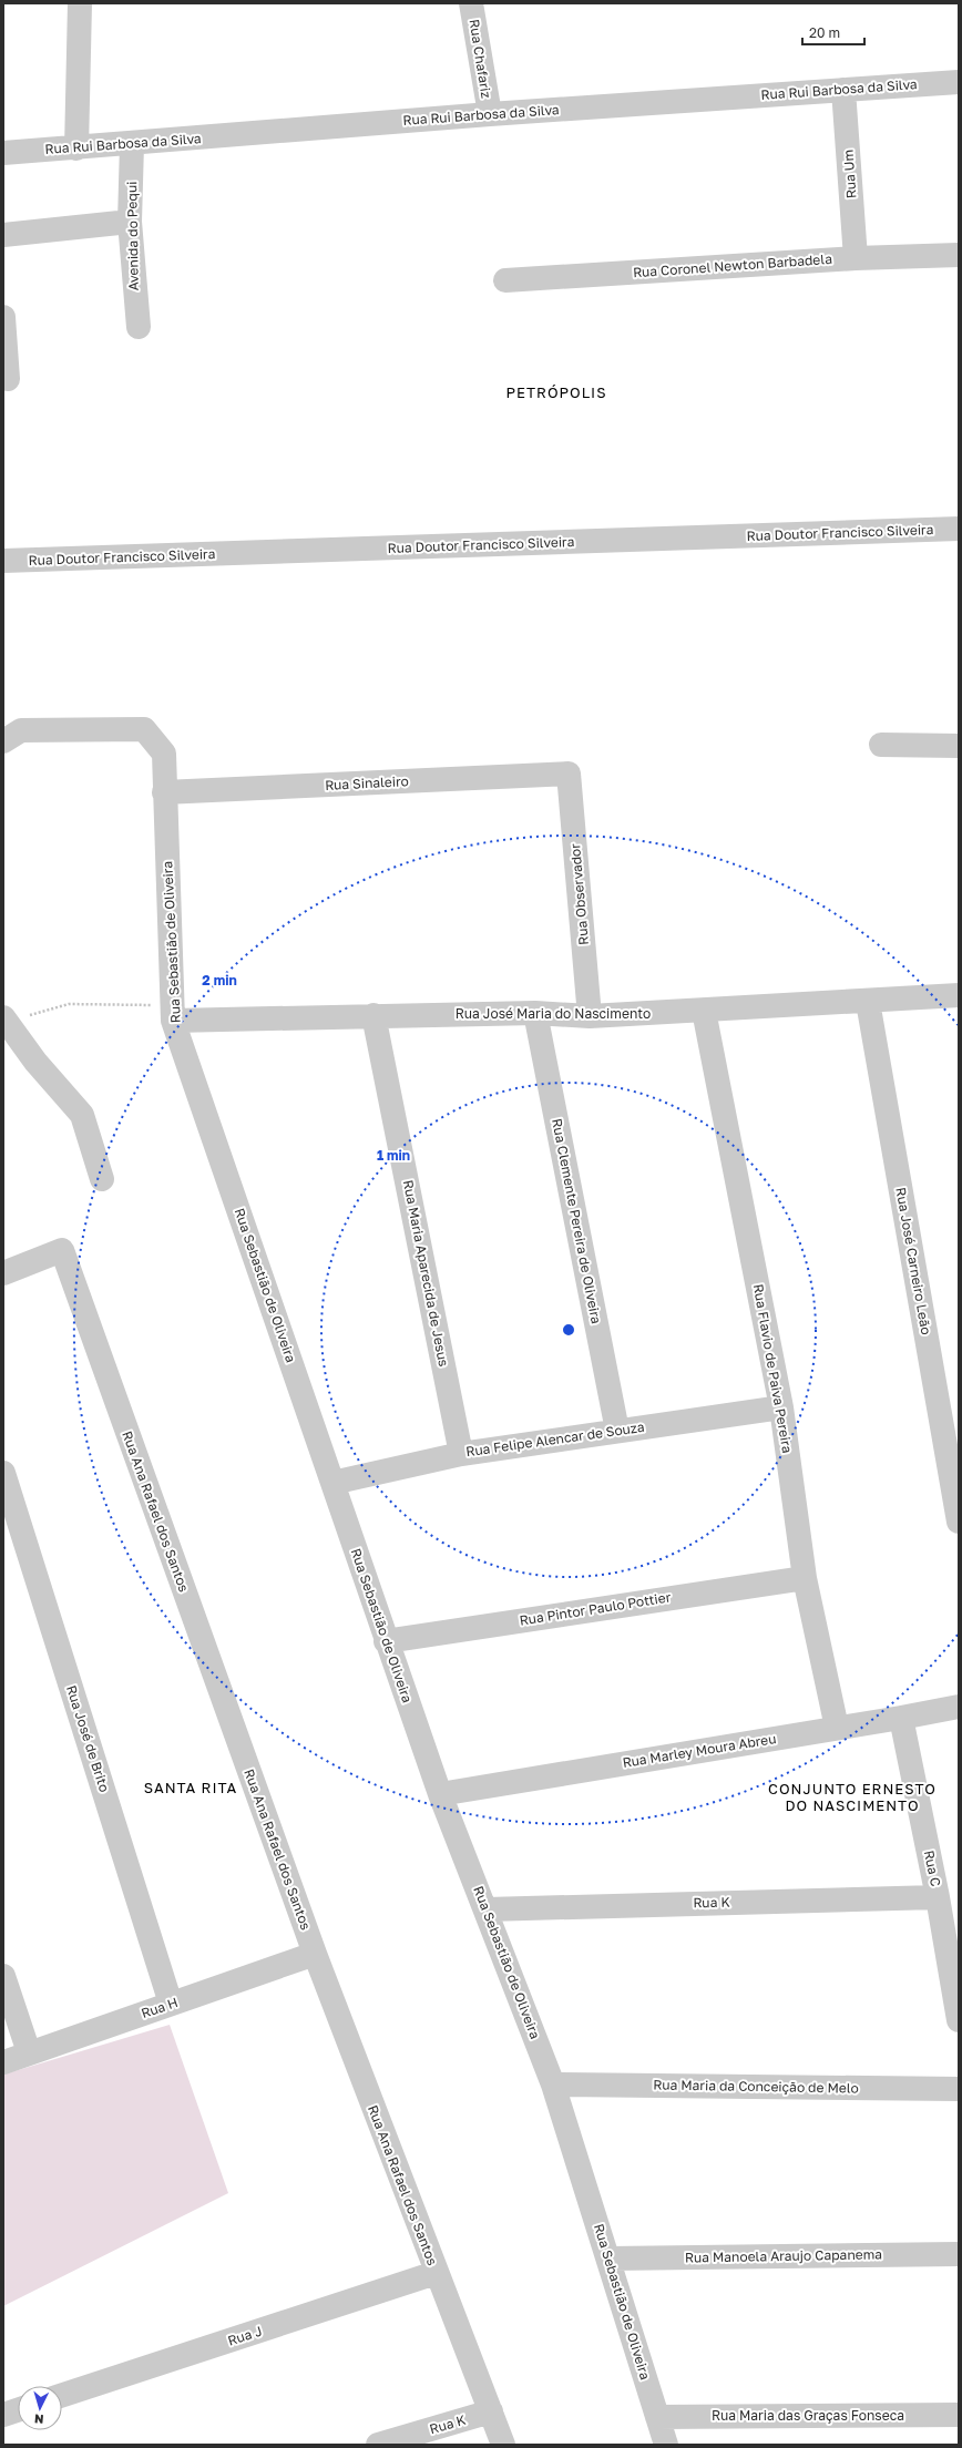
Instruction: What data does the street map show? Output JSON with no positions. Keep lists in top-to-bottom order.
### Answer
{
  "streets": {
    "street": [
      "Rua Chafariz",
      "Rua Rui Barbosa da Silva",
      "Rua Um",
      "Avenida do Pequi",
      "Rua Coronel Newton Barbadela",
      "Rua Doutor Francisco Silveira",
      "Rua Sinaleiro",
      "Rua Observador",
      "Rua Sebastião de Oliveira",
      "Rua José Maria do Nascimento",
      "Rua Clemente Pereira de Oliveira",
      "Rua José Carneiro Leão",
      "Rua Maria Aparecida de Jesus",
      "Rua Flavio de Paiva Pereira",
      "Rua Felipe Alencar de Souza",
      "Rua Ana Rafael dos Santos",
      "Rua Pintor Paulo Pottier",
      "Rua José de Brito",
      "Rua Marley Moura Abreu",
      "Rua C",
      "Rua K",
      "Rua H",
      "Rua Maria da Conceição de Melo",
      "Rua Manoela Araujo Capanema",
      "Rua J",
      "Rua Maria das Graças Fonseca"
    ]
  },
  "crossings": [
    ["Rua Chafariz", "Rua Rui Barbosa da Silva"],
    ["Rua Rui Barbosa da Silva", "Rua Um"],
    ["Rua Rui Barbosa da Silva", "Avenida do Pequi"],
    ["Rua Um", "Rua Coronel Newton Barbadela"],
    ["Rua Sinaleiro", "Rua Observador"],
    ["Rua Sinaleiro", "Rua Sebastião de Oliveira"],
    ["Rua Observador", "Rua José Maria do Nascimento"],
    ["Rua Sebastião de Oliveira", "Rua José Maria do Nascimento"],
    ["Rua Sebastião de Oliveira", "Rua Felipe Alencar de Souza"],
    ["Rua Sebastião de Oliveira", "Rua Pintor Paulo Pottier"],
    ["Rua Sebastião de Oliveira", "Rua Marley Moura Abreu"],
    ["Rua Sebastião de Oliveira", "Rua K"],
    ["Rua Sebastião de Oliveira", "Rua Maria da Conceição de Melo"],
    ["Rua Sebastião de Oliveira", "Rua Manoela Araujo Capanema"],
    ["Rua Sebastião de Oliveira", "Rua Maria das Graças Fonseca"],
    ["Rua José Maria do Nascimento", "Rua Clemente Pereira de Oliveira"],
    ["Rua José Maria do Nascimento", "Rua José Carneiro Leão"],
    ["Rua José Maria do Nascimento", "Rua Maria Aparecida de Jesus"],
    ["Rua José Maria do Nascimento", "Rua Flavio de Paiva Pereira"],
    ["Rua Clemente Pereira de Oliveira", "Rua Felipe Alencar de Souza"],
    ["Rua Maria Aparecida de Jesus", "Rua Felipe Alencar de Souza"],
    ["Rua Flavio de Paiva Pereira", "Rua Felipe Alencar de Souza"],
    ["Rua Flavio de Paiva Pereira", "Rua Pintor Paulo Pottier"],
    ["Rua Flavio de Paiva Pereira", "Rua Marley Moura Abreu"],
    ["Rua Ana Rafael dos Santos", "Rua K"],
    ["Rua Ana Rafael dos Santos", "Rua H"],
    ["Rua Ana Rafael dos Santos", "Rua J"],
    ["Rua José de Brito", "Rua H"],
    ["Rua Marley Moura Abreu", "Rua C"],
    ["Rua C", "Rua K"]
  ],
  "districts": ["PETRÓPOLIS", "SANTA RITA", "CONJUNTO ERNESTO DO NASCIMENTO"],
  "scale_bar": "20 m",
  "north": "bottom",
  "rings": ["2 min", "1 min"]
}
